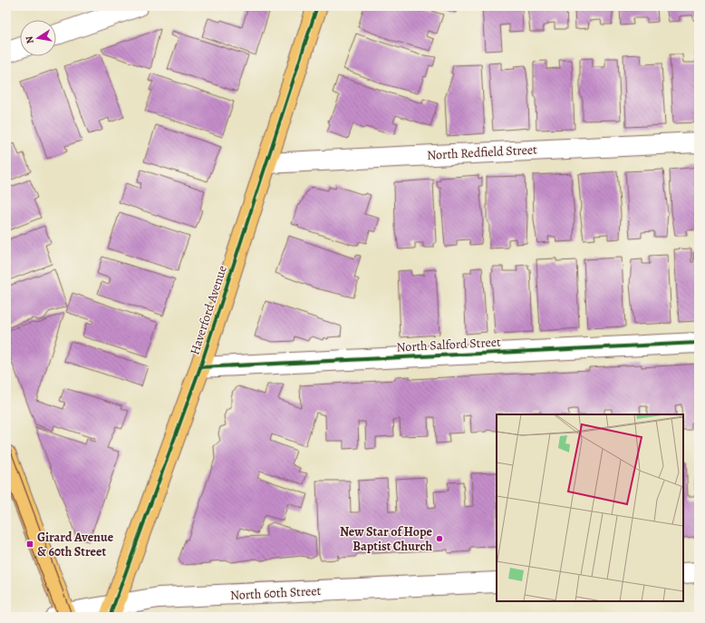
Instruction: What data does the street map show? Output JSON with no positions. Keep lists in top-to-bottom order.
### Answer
{
  "streets": {
    "main road": ["Haverford Avenue"],
    "street": ["North Redfield Street", "North Salford Street", "North 60th Street"]
  },
  "crossings": [
    ["North Redfield Street", "Haverford Avenue"],
    ["Haverford Avenue", "North Salford Street"],
    ["Haverford Avenue", "North 60th Street"]
  ],
  "places": {
    "other": ["New Star of Hope Baptist Church"],
    "transit": ["Girard Avenue & 60th Street"]
  },
  "north": "left"
}
